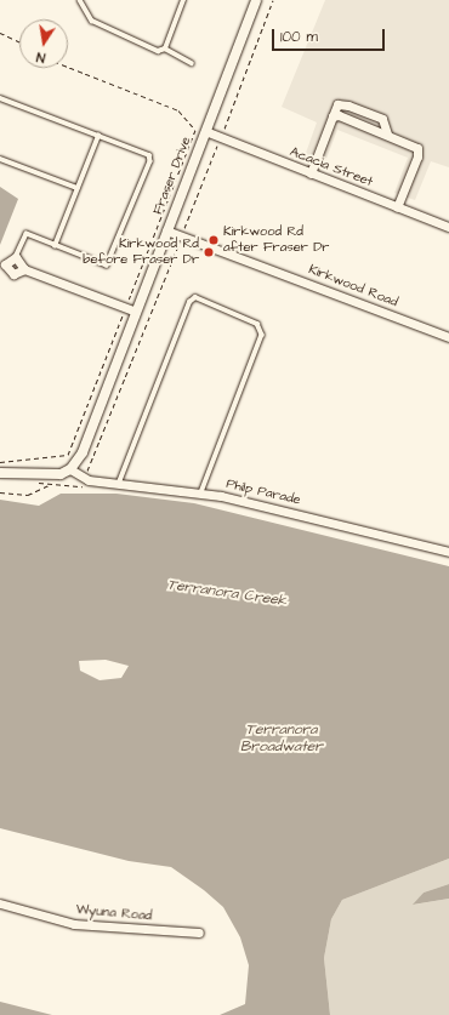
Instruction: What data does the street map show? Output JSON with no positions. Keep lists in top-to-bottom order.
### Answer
{
  "streets": {
    "street": [
      "Acacia Street",
      "Fraser Drive",
      "Kirkwood Road",
      "Philp Parade",
      "Wyuna Road"
    ]
  },
  "crossings": [
    ["Acacia Street", "Fraser Drive"],
    ["Fraser Drive", "Kirkwood Road"],
    ["Fraser Drive", "Philp Parade"]
  ],
  "water": ["Terranora Creek", "Terranora Broadwater"],
  "places": ["Kirkwood Rd after Fraser Dr", "Kirkwood Rd before Fraser Dr"],
  "scale_bar": "100 m",
  "north": "bottom"
}
